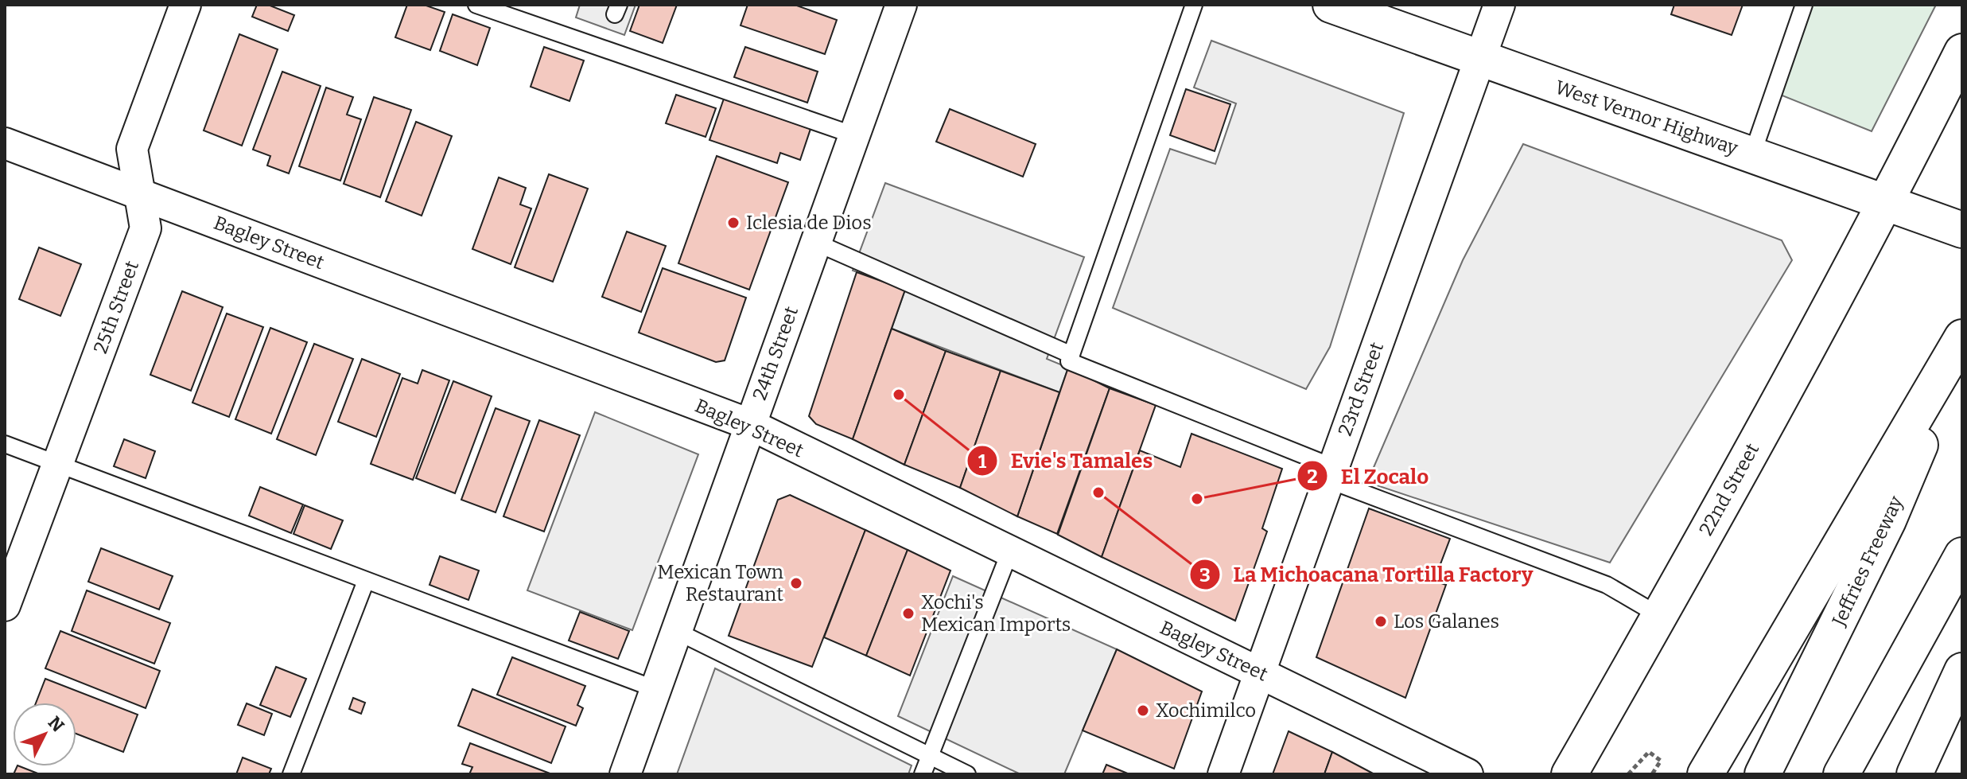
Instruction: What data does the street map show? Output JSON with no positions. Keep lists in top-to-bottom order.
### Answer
{
  "streets": {
    "main road": ["West Vernor Highway", "22nd Street", "Jeffries Freeway"],
    "street": [
      "Bagley Street",
      "25th Street",
      "24th Street",
      "23rd Street"
    ]
  },
  "crossings": [
    ["West Vernor Highway", "23rd Street"],
    ["West Vernor Highway", "22nd Street"],
    ["Bagley Street", "25th Street"],
    ["Bagley Street", "24th Street"],
    ["Bagley Street", "23rd Street"]
  ],
  "places": [
    "Iclesia de Dios",
    "Evie's Tamales",
    "La Michoacana Tortilla Factory",
    "El Zocalo",
    "Mexican Town Restaurant",
    "Xochi's Mexican Imports",
    "Los Galanes",
    "Xochimilco"
  ],
  "north": "top right"
}
